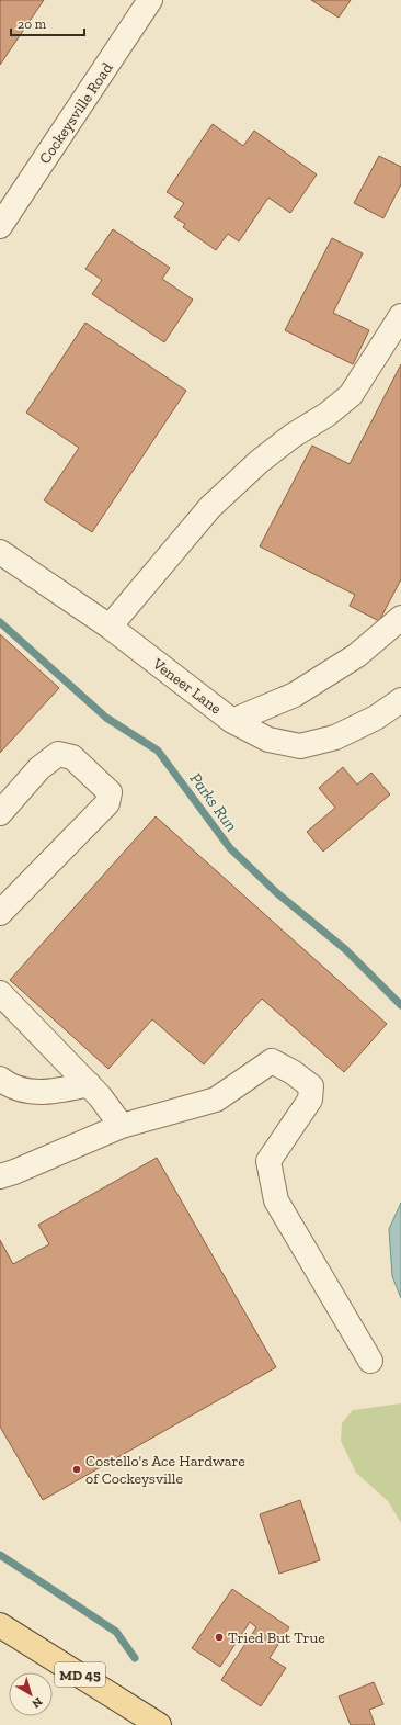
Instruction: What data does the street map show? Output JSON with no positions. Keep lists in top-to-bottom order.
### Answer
{
  "streets": {
    "main road": ["MD 45"],
    "street": ["Cockeysville Road", "Veneer Lane"]
  },
  "water": ["Parks Run"],
  "places": ["Costello's Ace Hardware of Cockeysville", "Tried But True"],
  "scale_bar": "20 m",
  "north": "bottom right"
}
